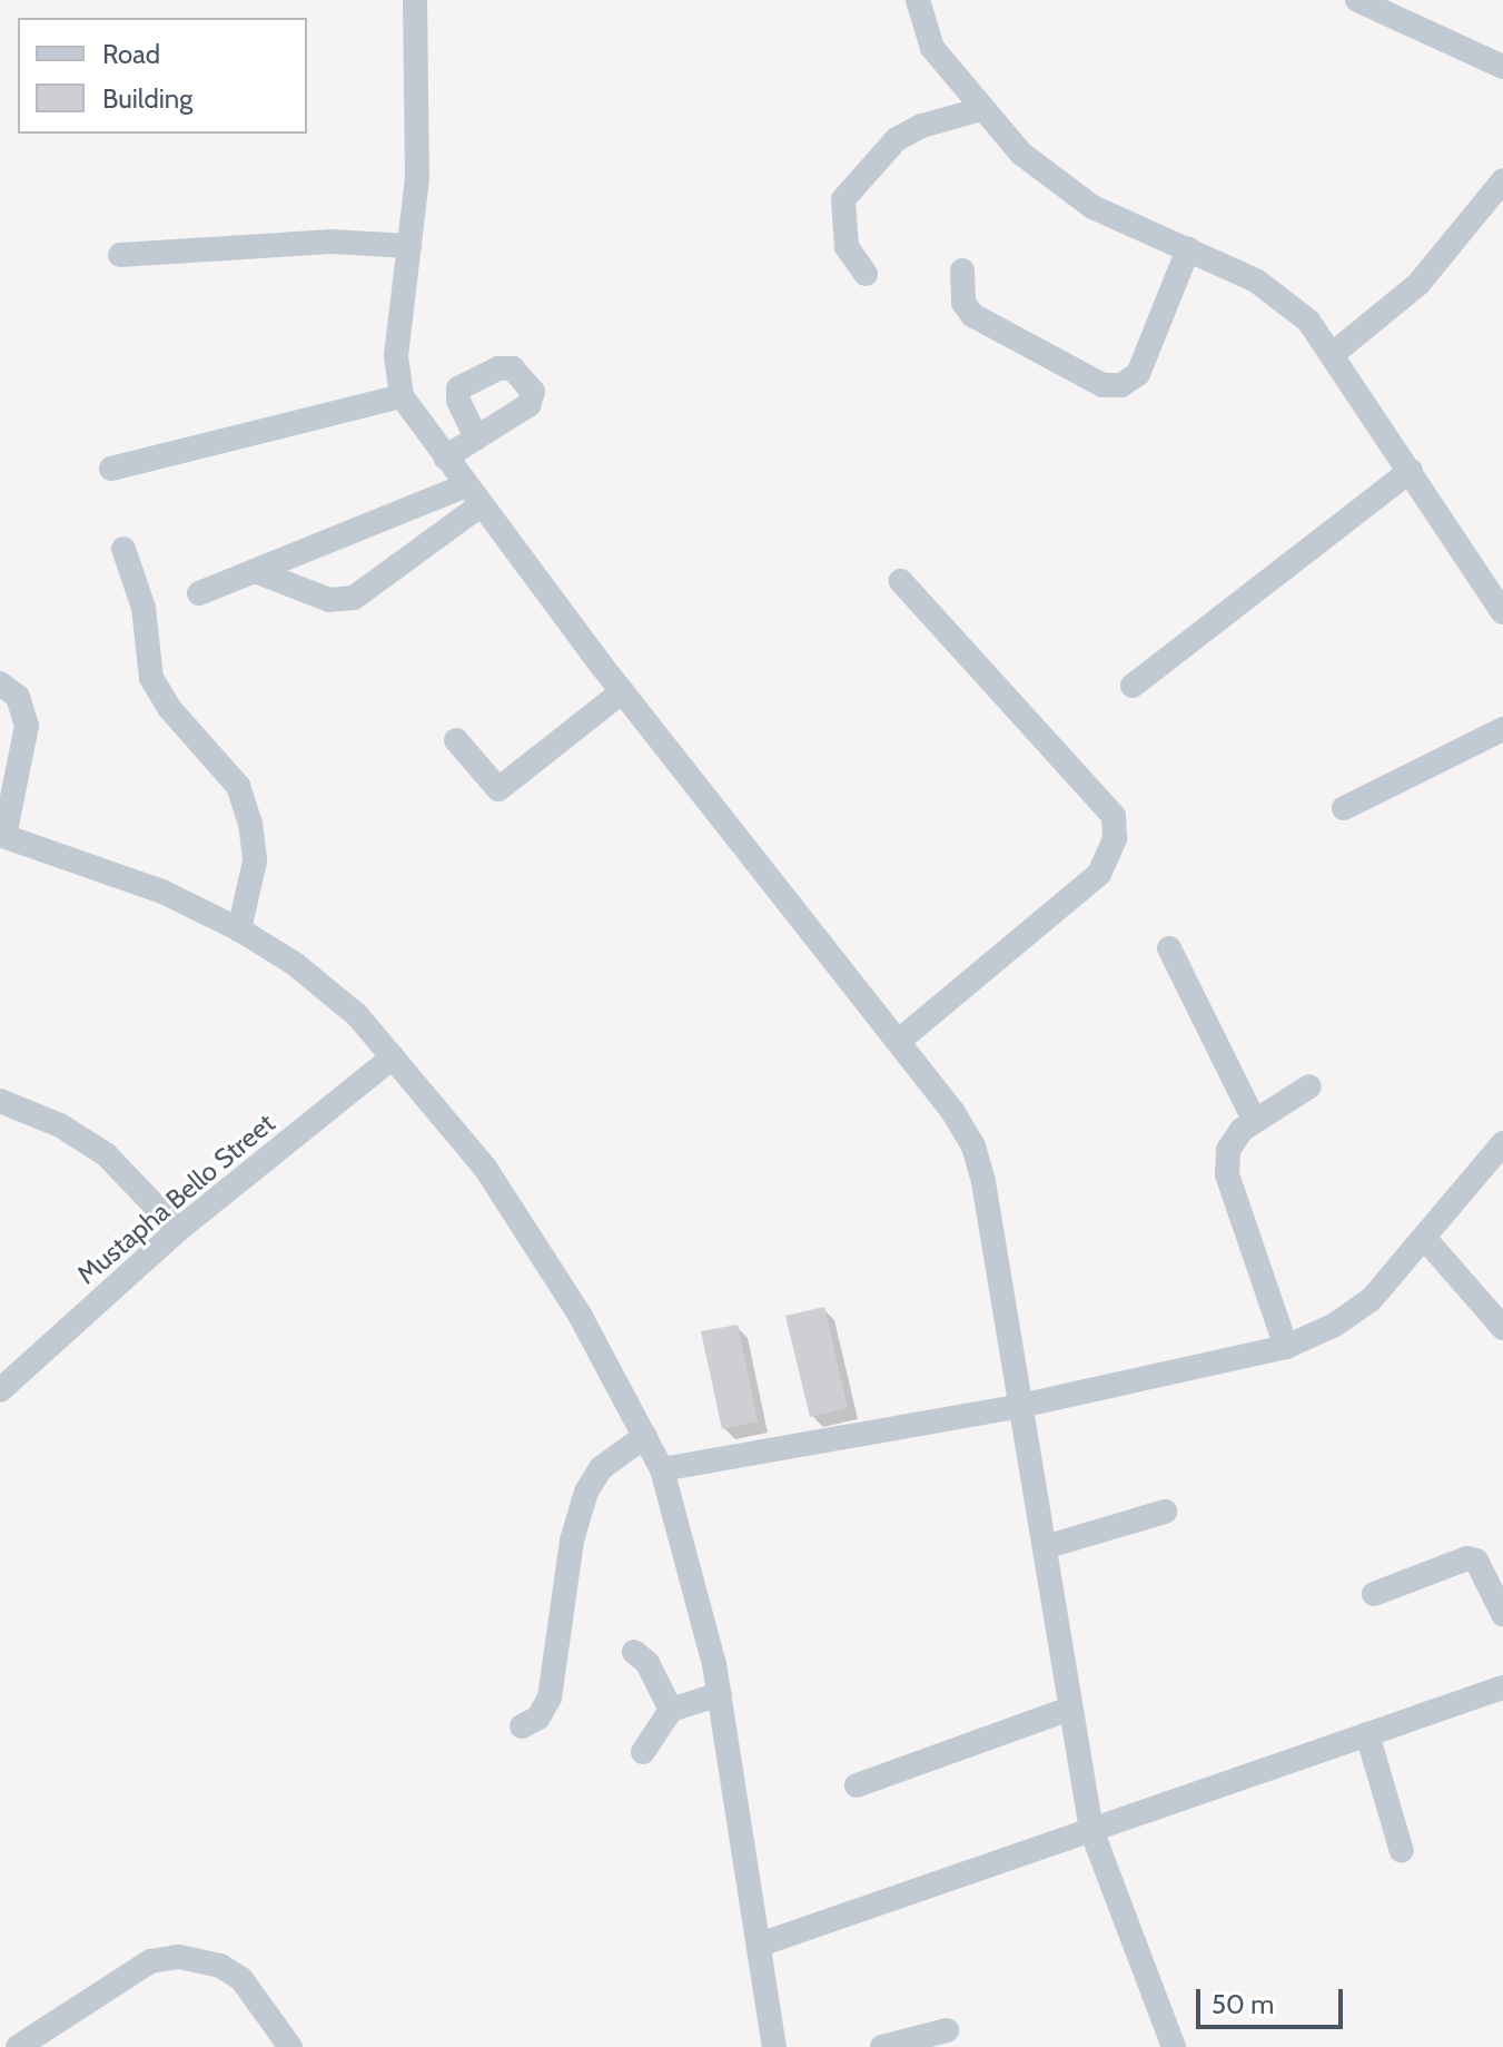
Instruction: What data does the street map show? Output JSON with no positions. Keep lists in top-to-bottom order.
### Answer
{
  "streets": {
    "street": ["Mustapha Bello Street"]
  },
  "legend": ["Road", "Building"],
  "scale_bar": "50 m"
}
